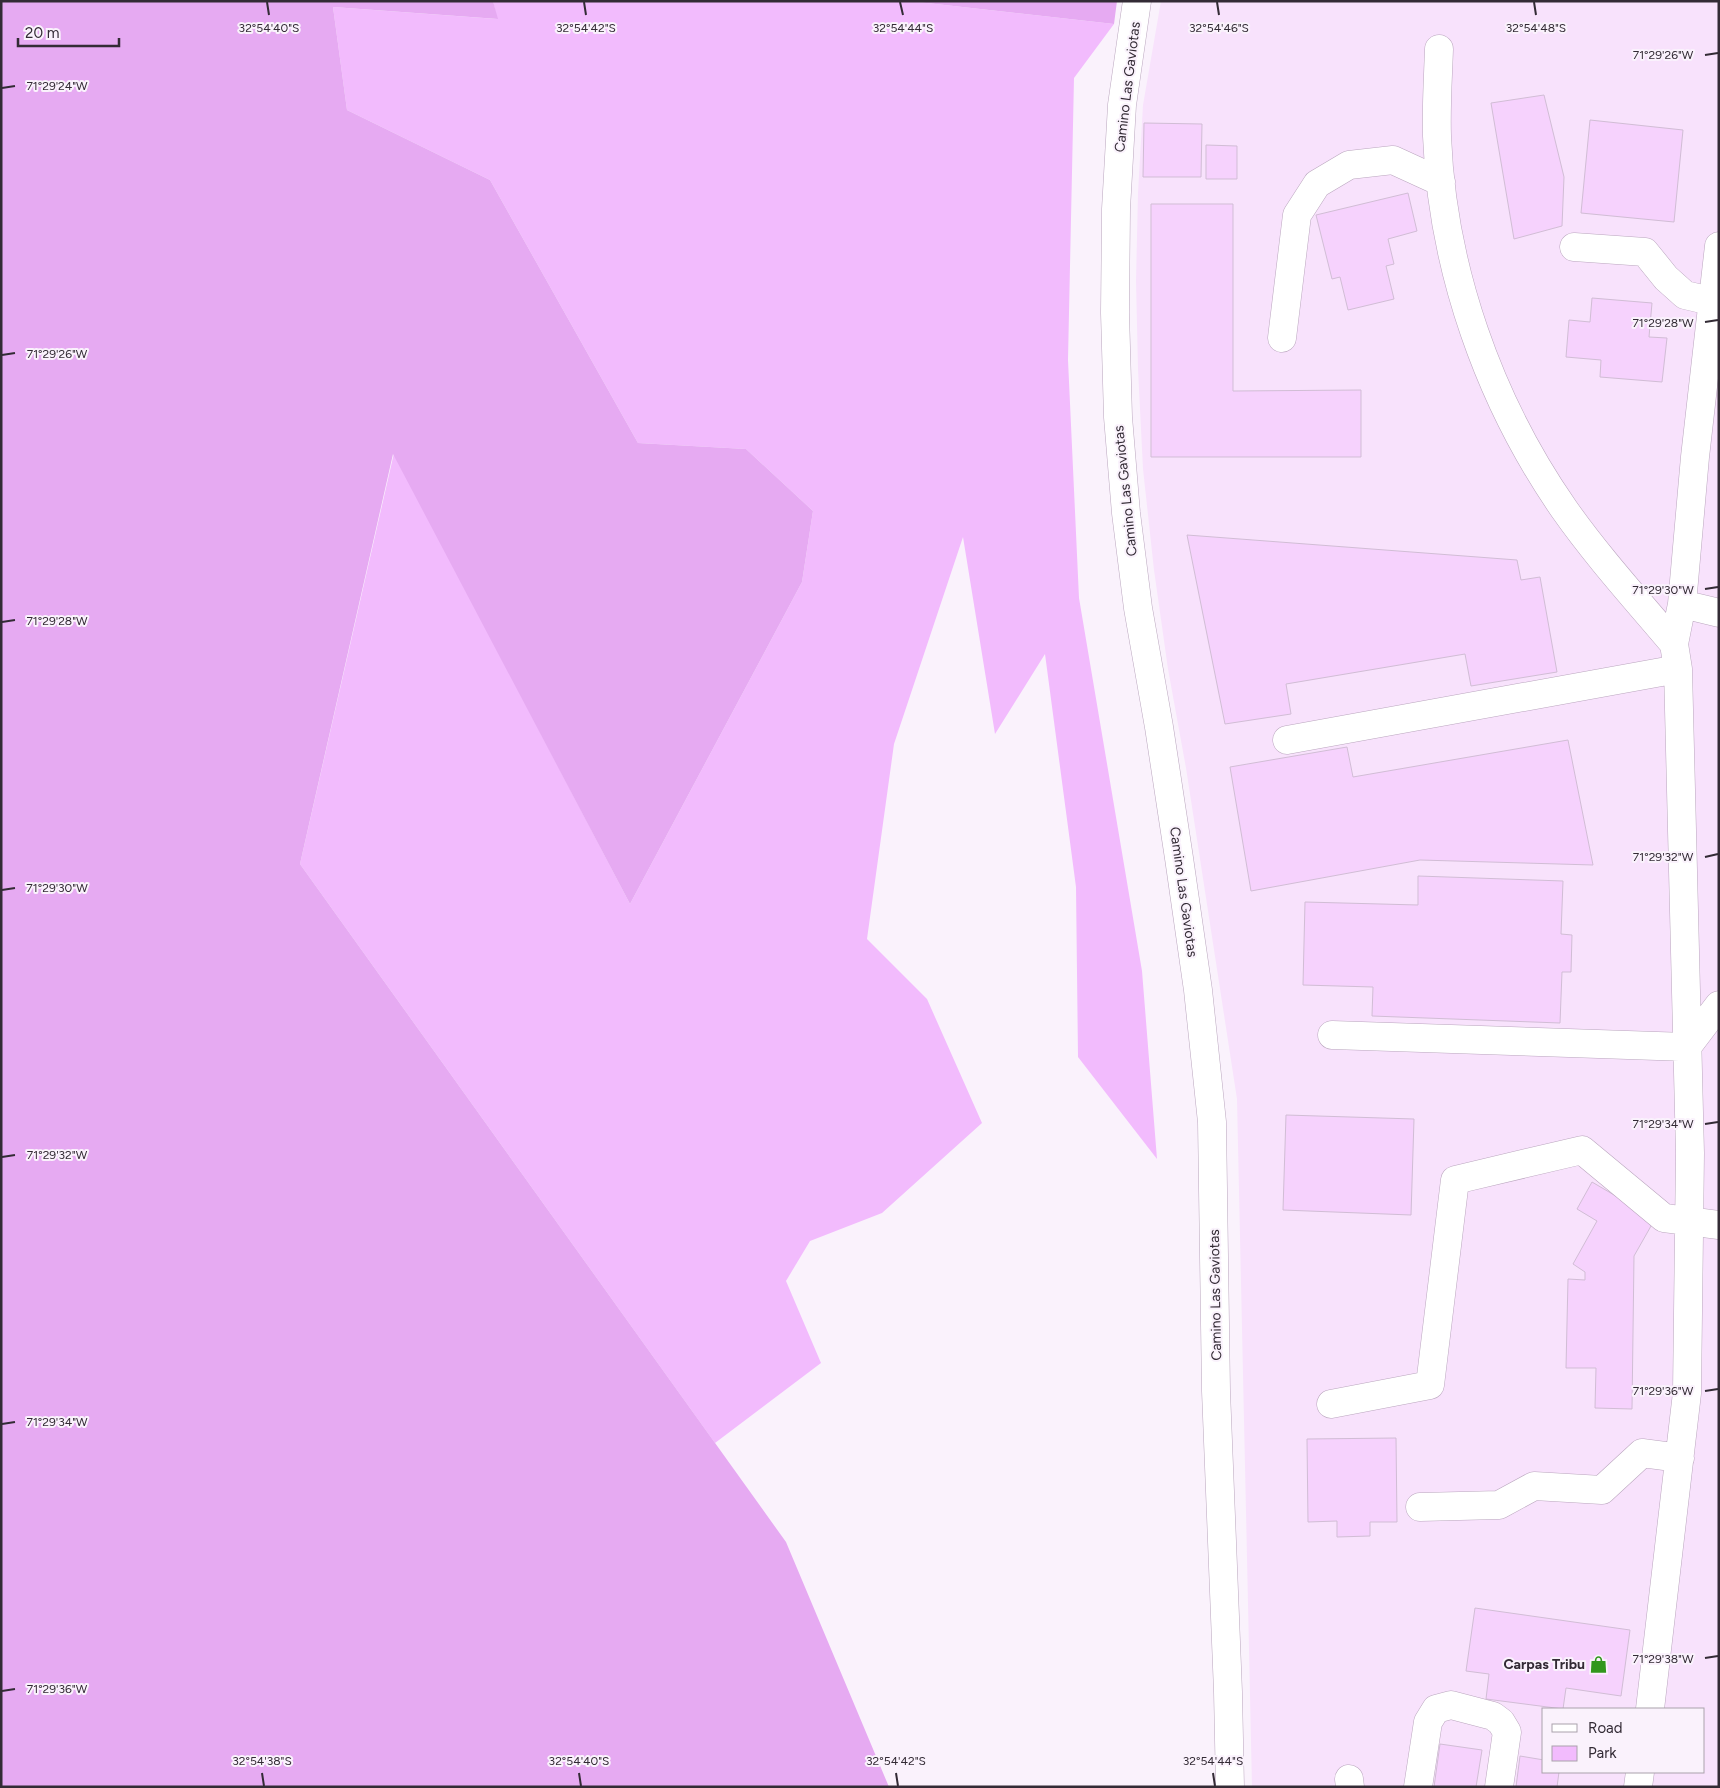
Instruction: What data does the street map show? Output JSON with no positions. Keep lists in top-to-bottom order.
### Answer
{
  "streets": {
    "street": ["Camino Las Gaviotas"]
  },
  "places": {
    "shop": ["Carpas Tribu"]
  },
  "legend": ["Road", "Park"],
  "scale_bar": "20 m",
  "coordinates": [
    "32°54'48\"S",
    "32°54'40\"S",
    "32°54'42\"S",
    "32°54'44\"S",
    "32°54'46\"S",
    "71°29'26\"W",
    "71°29'24\"W",
    "71°29'28\"W",
    "71°29'30\"W",
    "71°29'32\"W",
    "71°29'34\"W",
    "71°29'36\"W",
    "71°29'38\"W",
    "32°54'38\"S"
  ]
}
